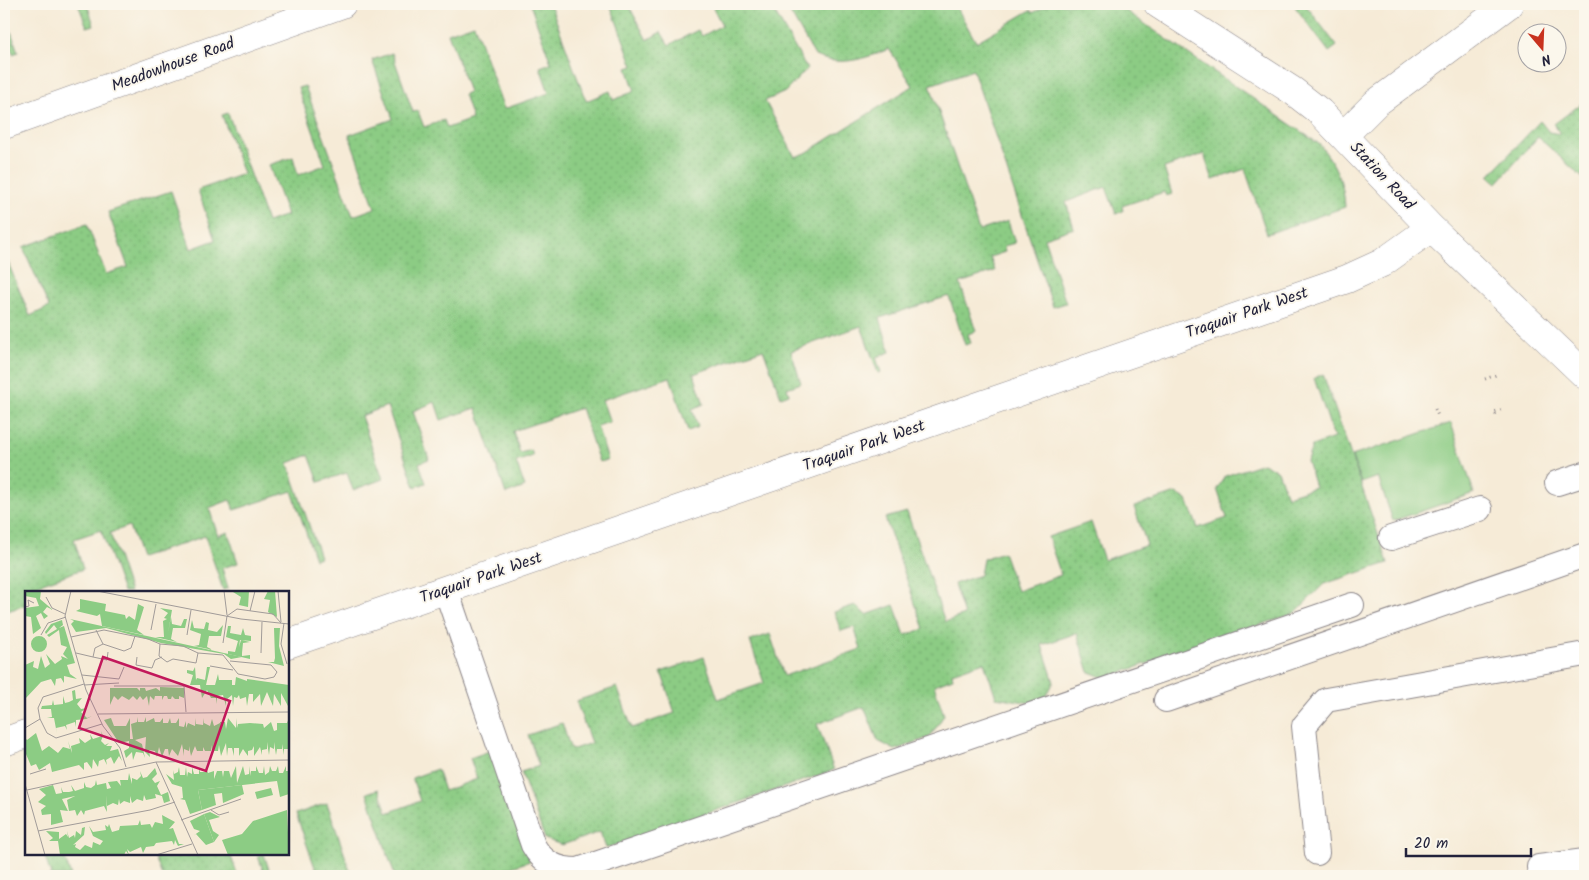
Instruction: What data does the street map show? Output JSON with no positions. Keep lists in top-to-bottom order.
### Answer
{
  "streets": {
    "street": ["Meadowhouse Road", "Station Road", "Traquair Park West"]
  },
  "crossings": [
    ["Station Road", "Traquair Park West"]
  ],
  "scale_bar": "20 m",
  "north": "bottom"
}
